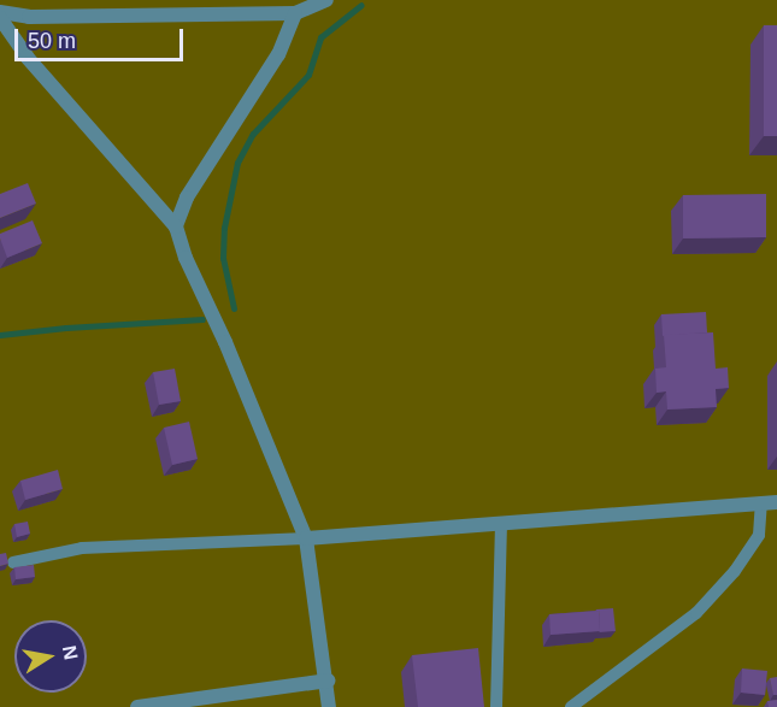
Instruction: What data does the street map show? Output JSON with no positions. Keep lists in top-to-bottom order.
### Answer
{
  "scale_bar": "50 m",
  "north": "right"
}
